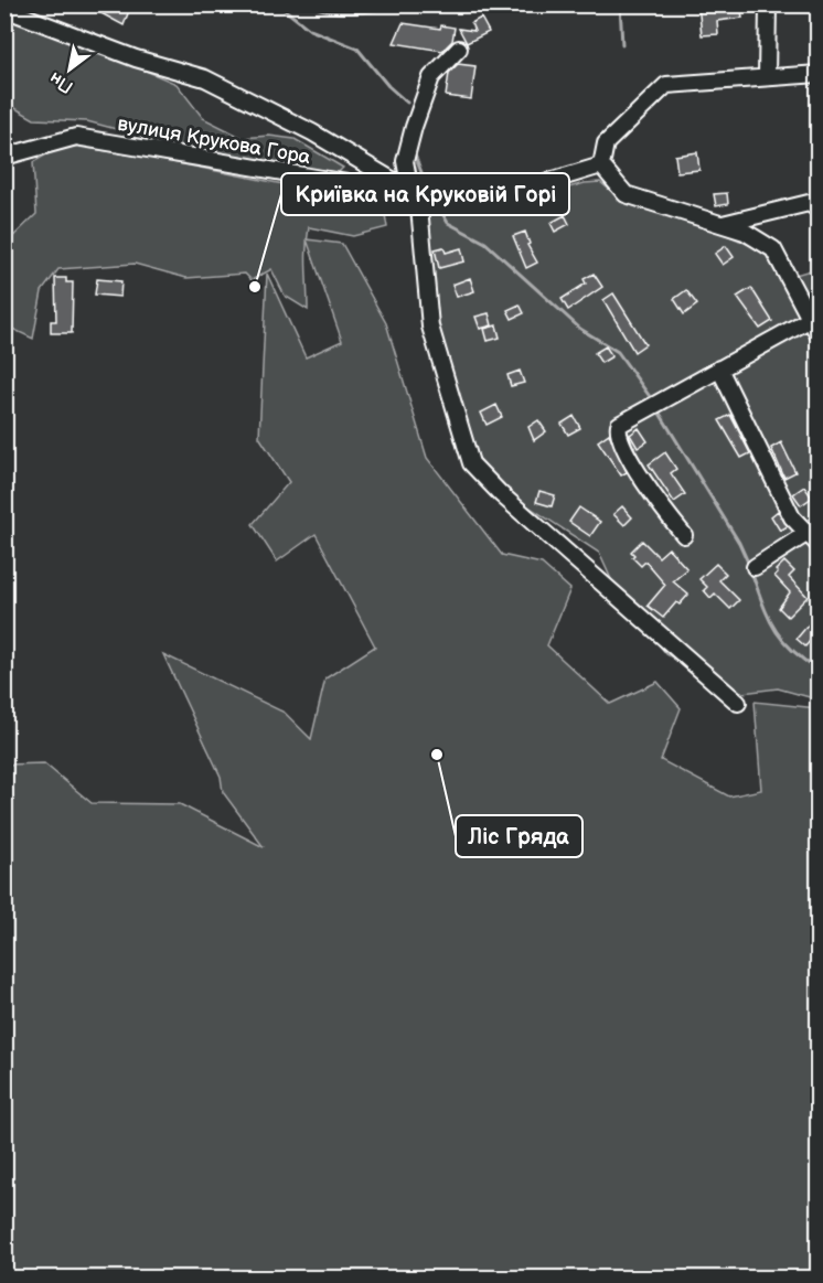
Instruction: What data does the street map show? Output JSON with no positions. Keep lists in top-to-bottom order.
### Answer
{
  "streets": {
    "street": ["вулиця Крукова Гора"]
  },
  "places": ["Криївка на Круковій Горі", "Ліс Гряда"],
  "north": "bottom left"
}
